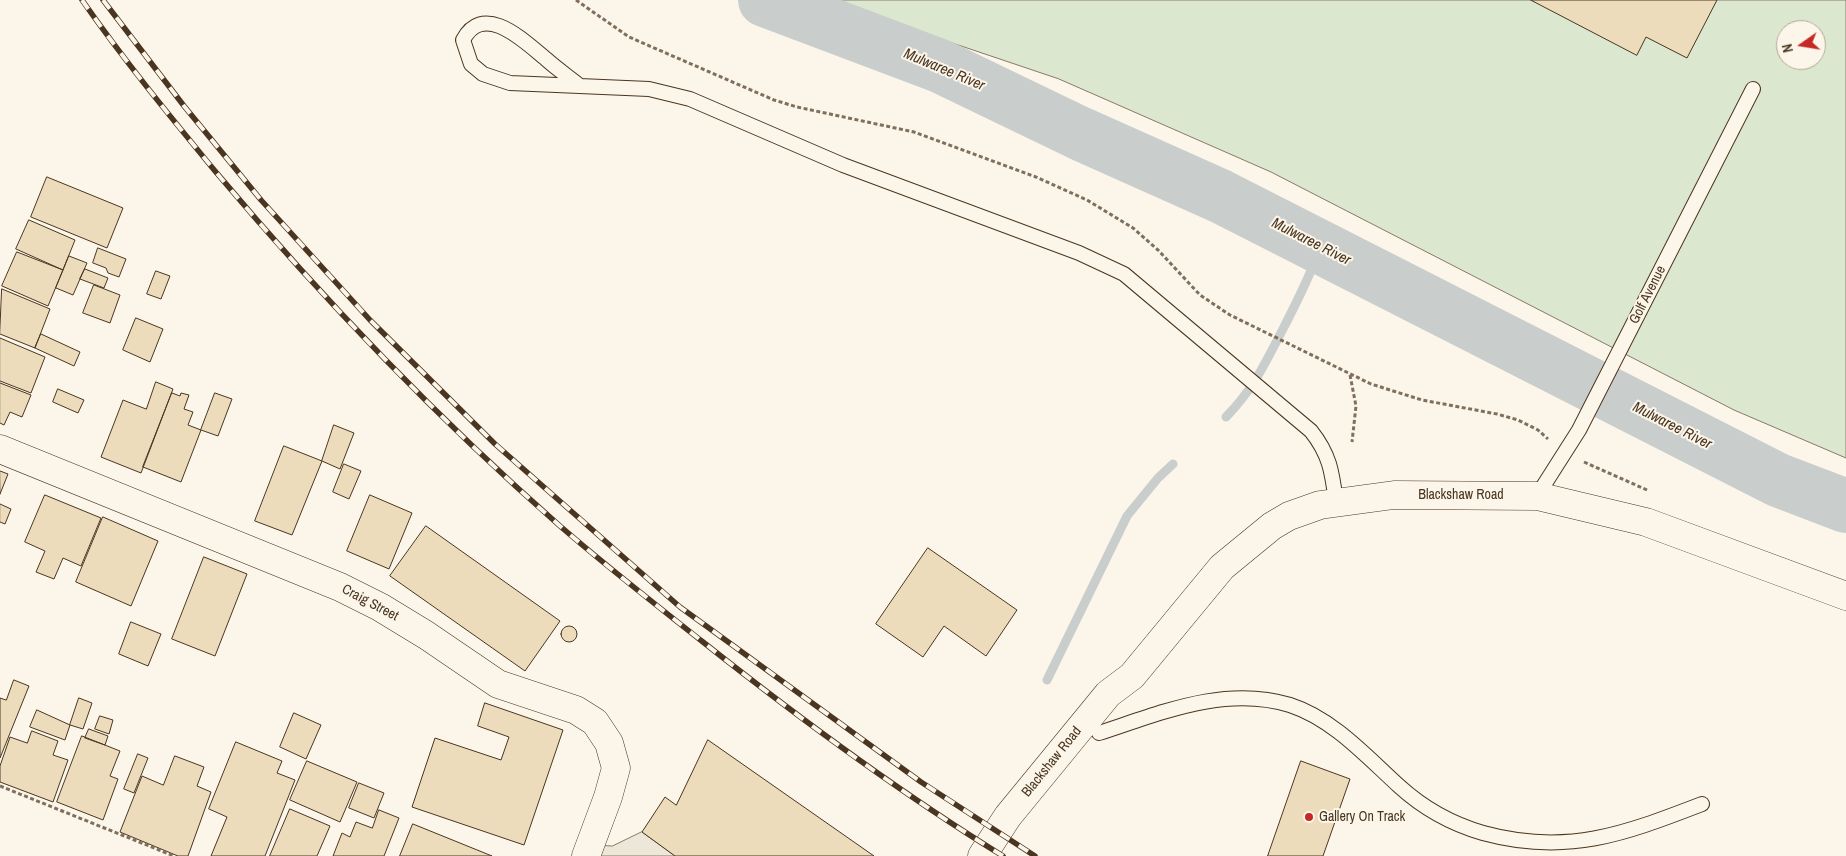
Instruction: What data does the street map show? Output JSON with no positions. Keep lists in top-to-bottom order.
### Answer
{
  "streets": {
    "street": ["Blackshaw Road", "Craig Street"],
    "lane": ["Golf Avenue"]
  },
  "crossings": [
    ["Golf Avenue", "Blackshaw Road"]
  ],
  "water": ["Mulwaree River"],
  "places": ["Gallery On Track"],
  "north": "left"
}
